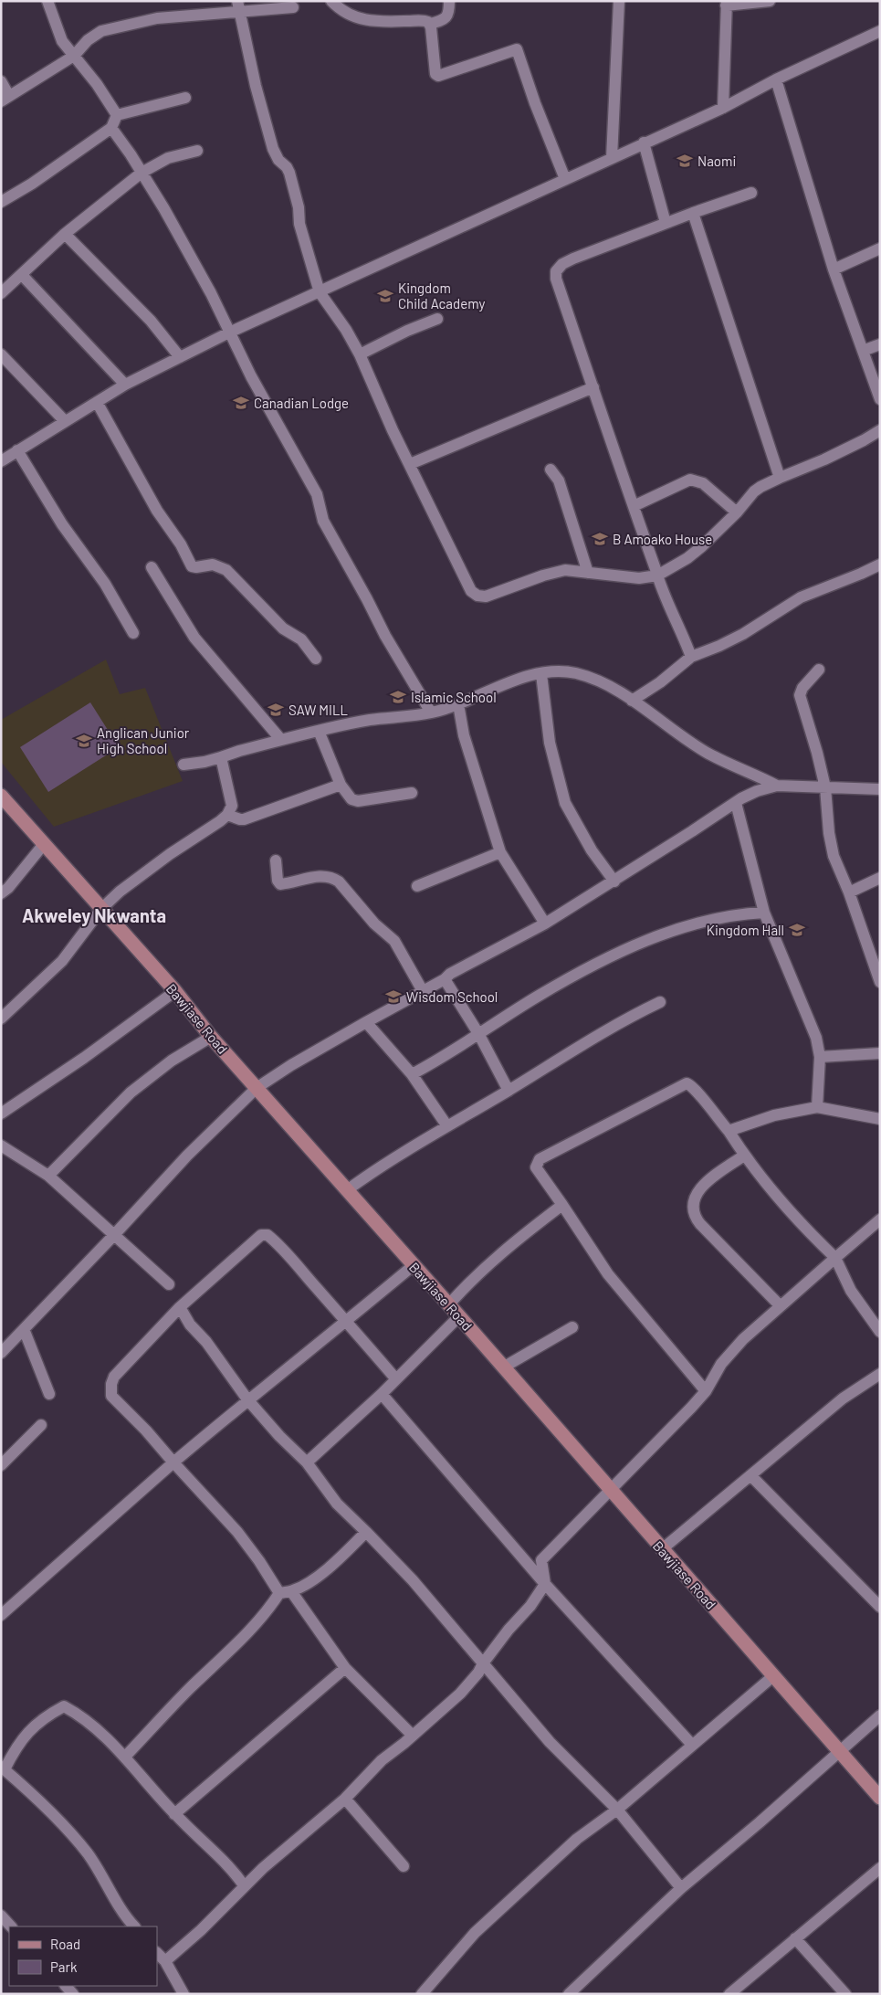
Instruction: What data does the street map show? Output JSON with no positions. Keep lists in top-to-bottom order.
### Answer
{
  "streets": {
    "main road": ["Bawjiase Road"]
  },
  "districts": ["Akweley Nkwanta"],
  "places": {
    "school or university": [
      "Naomi",
      "Kingdom Child Academy",
      "Canadian Lodge",
      "B Amoako House",
      "Islamic School",
      "SAW MILL",
      "Anglican Junior High School",
      "Kingdom Hall",
      "Wisdom School"
    ]
  },
  "legend": ["Road", "Park"]
}
